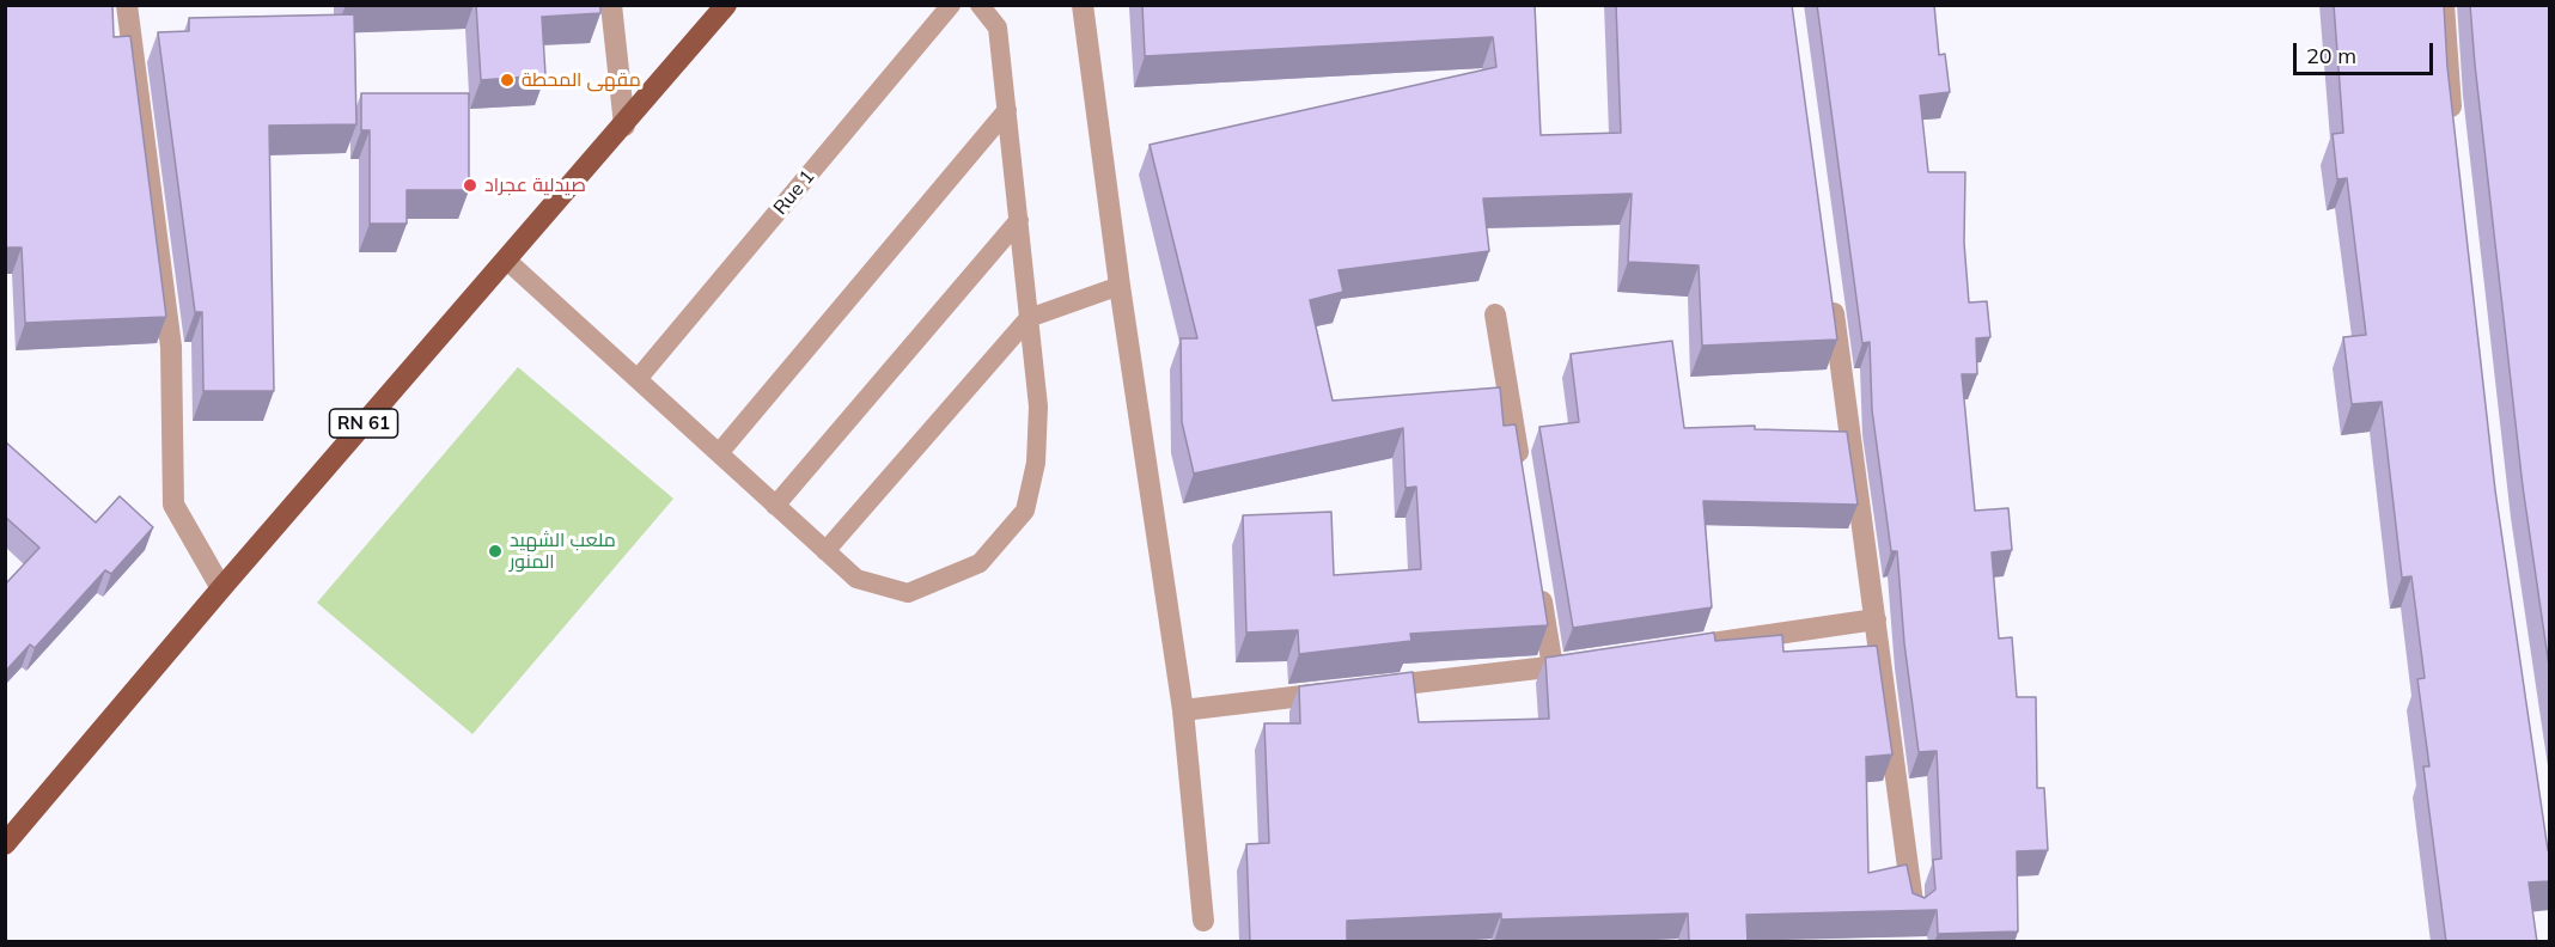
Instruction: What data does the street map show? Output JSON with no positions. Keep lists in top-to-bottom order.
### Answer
{
  "streets": {
    "main road": ["RN 61"],
    "lane": ["Rue 1"]
  },
  "places": ["مقهى المحطة", "صيدلية عجراد", "ملعب الشهيد المنور"],
  "scale_bar": "20 m"
}
